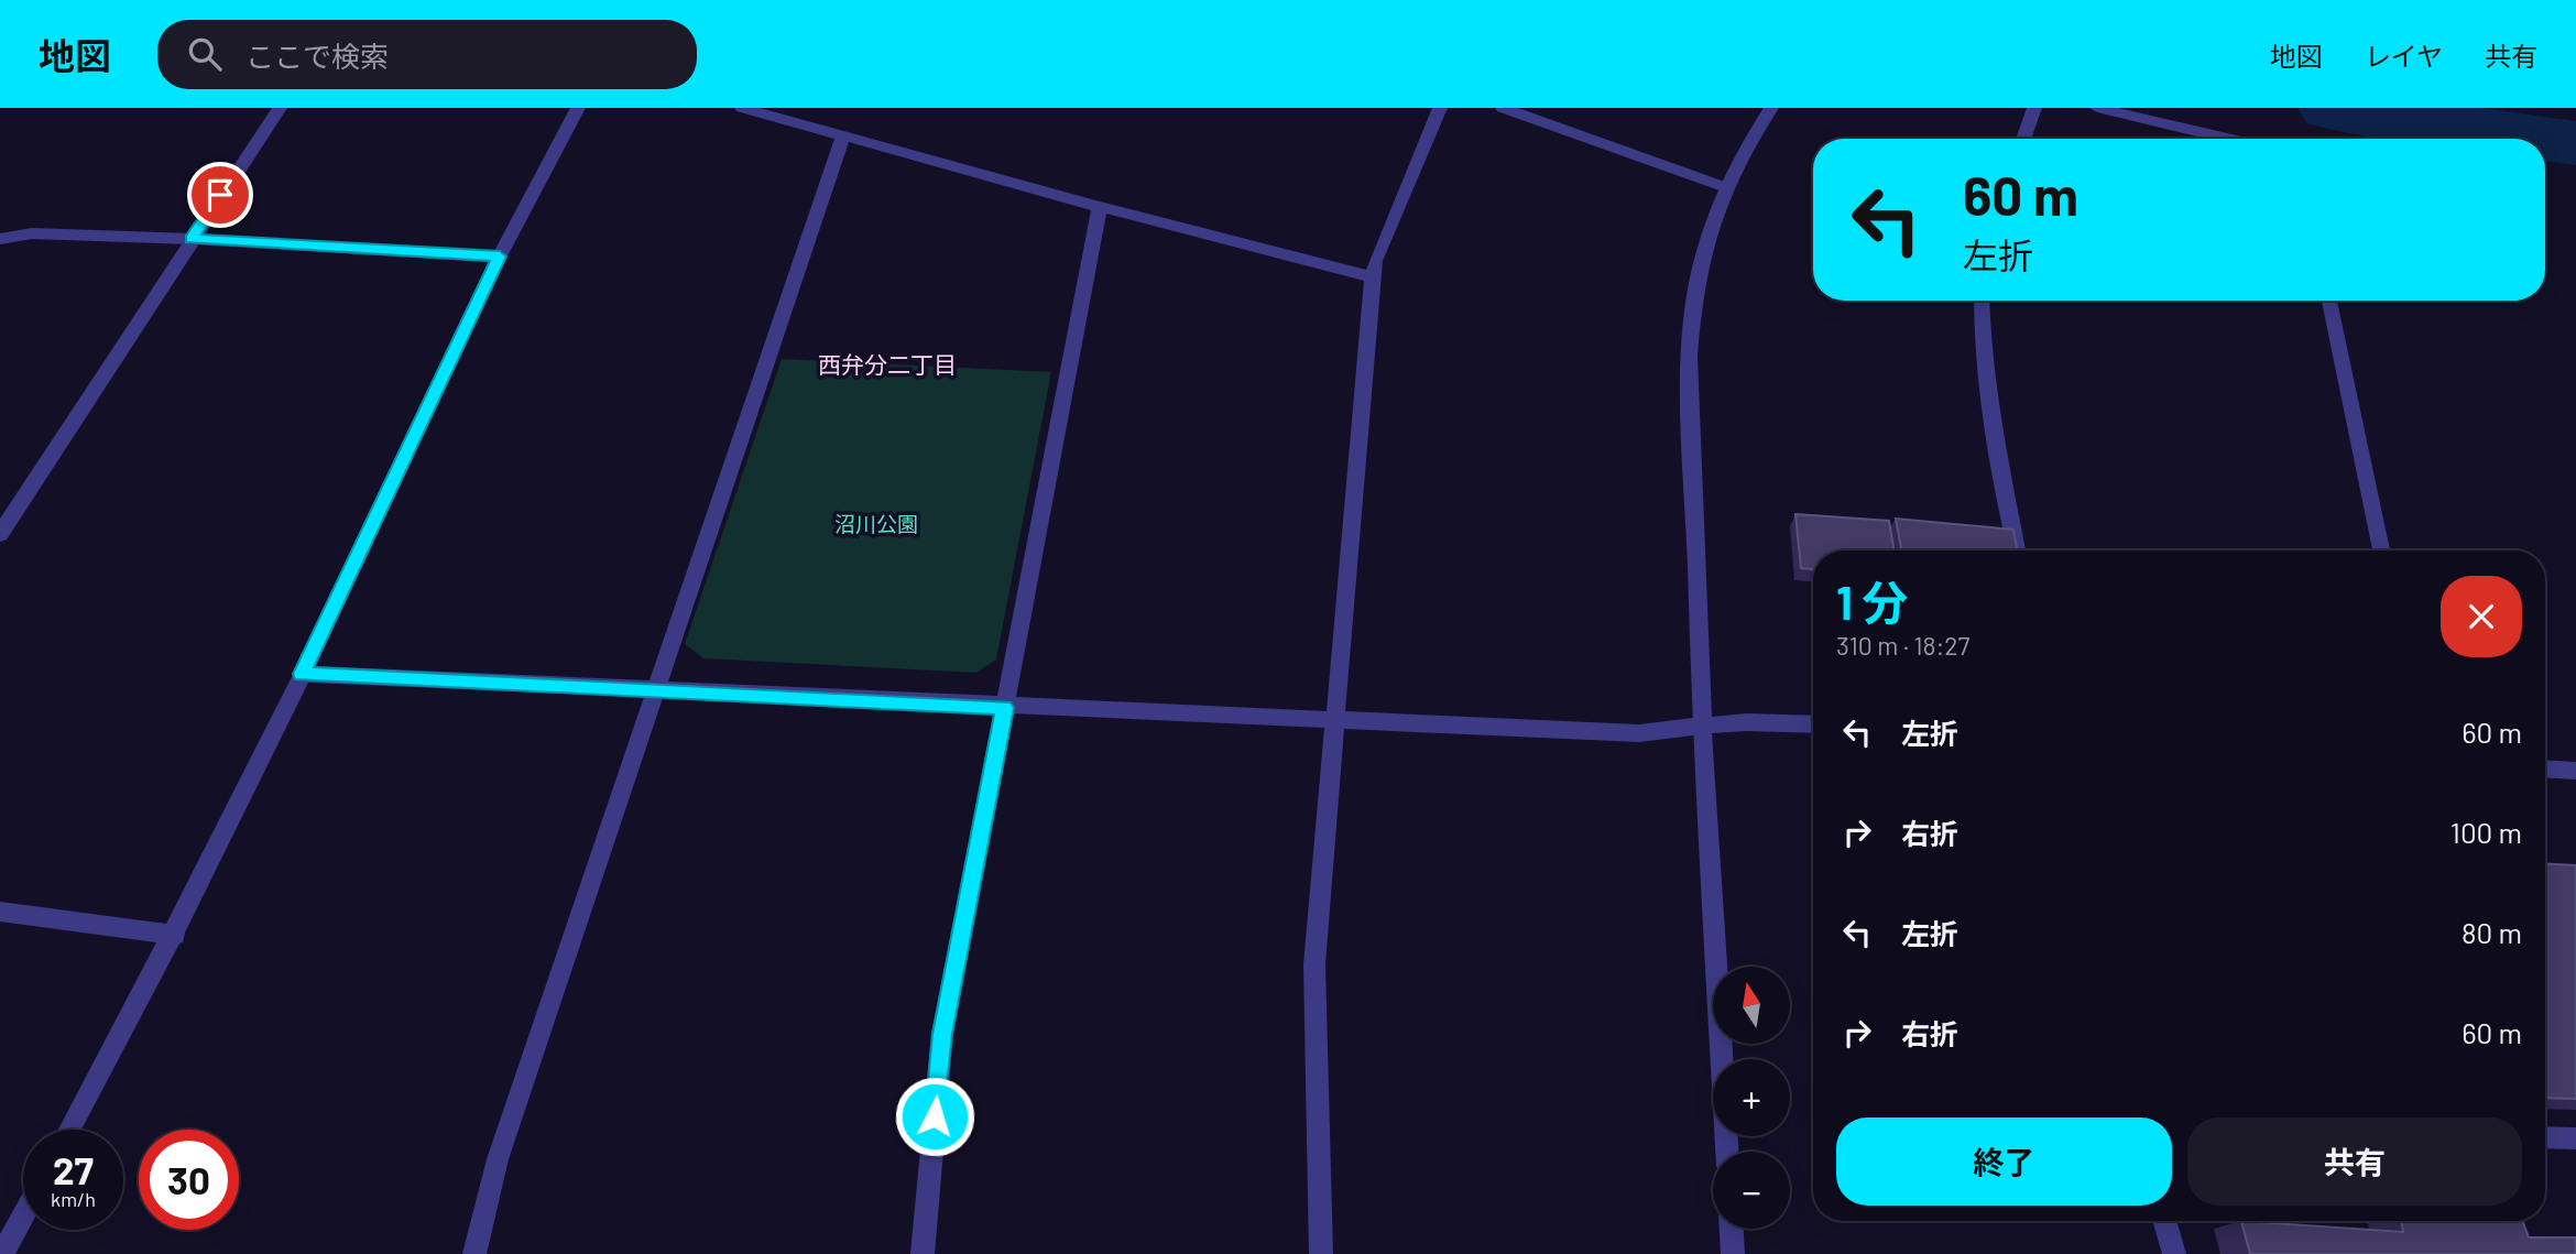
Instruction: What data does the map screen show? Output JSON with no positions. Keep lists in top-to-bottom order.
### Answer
{
  "districts": ["西弁分二丁目"],
  "parks": ["沼川公園"],
  "north": "top",
  "page": {
    "header": "地図",
    "search": "ここで検索",
    "nav": ["地図", "レイヤ", "共有"],
    "turn": ["60 m", "左折"],
    "heading": ["1 分", "310 m · 18:27"],
    "list": [
      {
        "name": "左折",
        "value": "60 m"
      },
      {
        "name": "右折",
        "value": "100 m"
      },
      {
        "name": "左折",
        "value": "80 m"
      },
      {
        "name": "右折",
        "value": "60 m"
      }
    ],
    "map_buttons": ["+", "−"],
    "buttons": ["終了", "共有"],
    "speed": "27 km/h",
    "limit": "30"
  }
}
